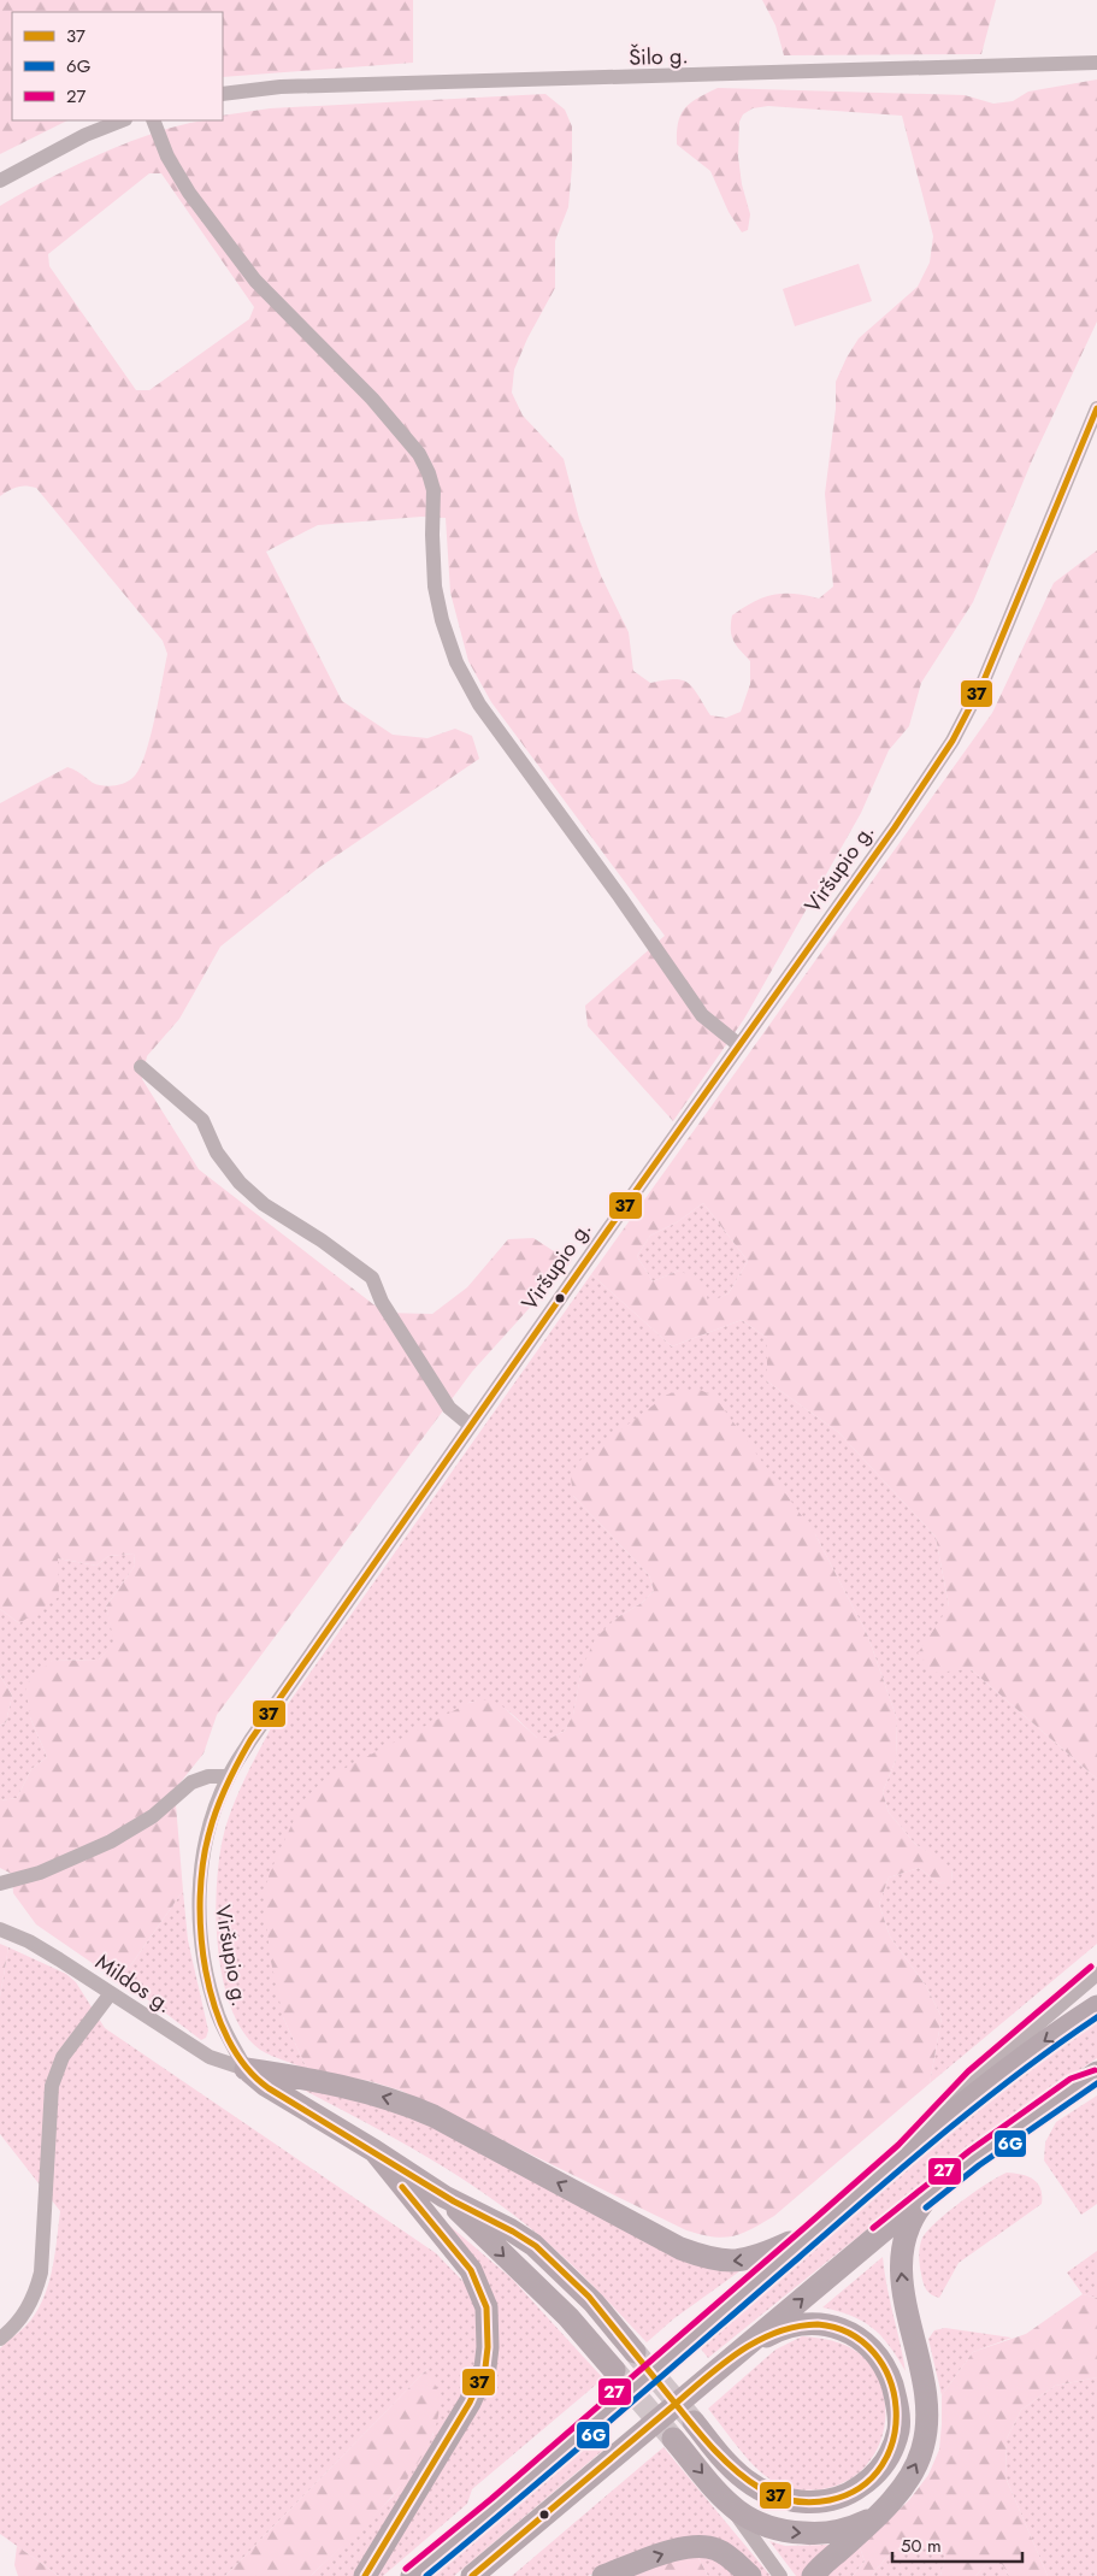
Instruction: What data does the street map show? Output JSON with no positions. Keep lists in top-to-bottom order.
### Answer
{
  "streets": {
    "street": ["Šilo g.", "Viršupio g.", "Mildos g."]
  },
  "crossings": [
    ["Viršupio g.", "Mildos g."]
  ],
  "lines": ["transit line 37", "transit line 27", "transit line 6G"],
  "legend": ["37", "6G", "27"],
  "scale_bar": "50 m"
}
